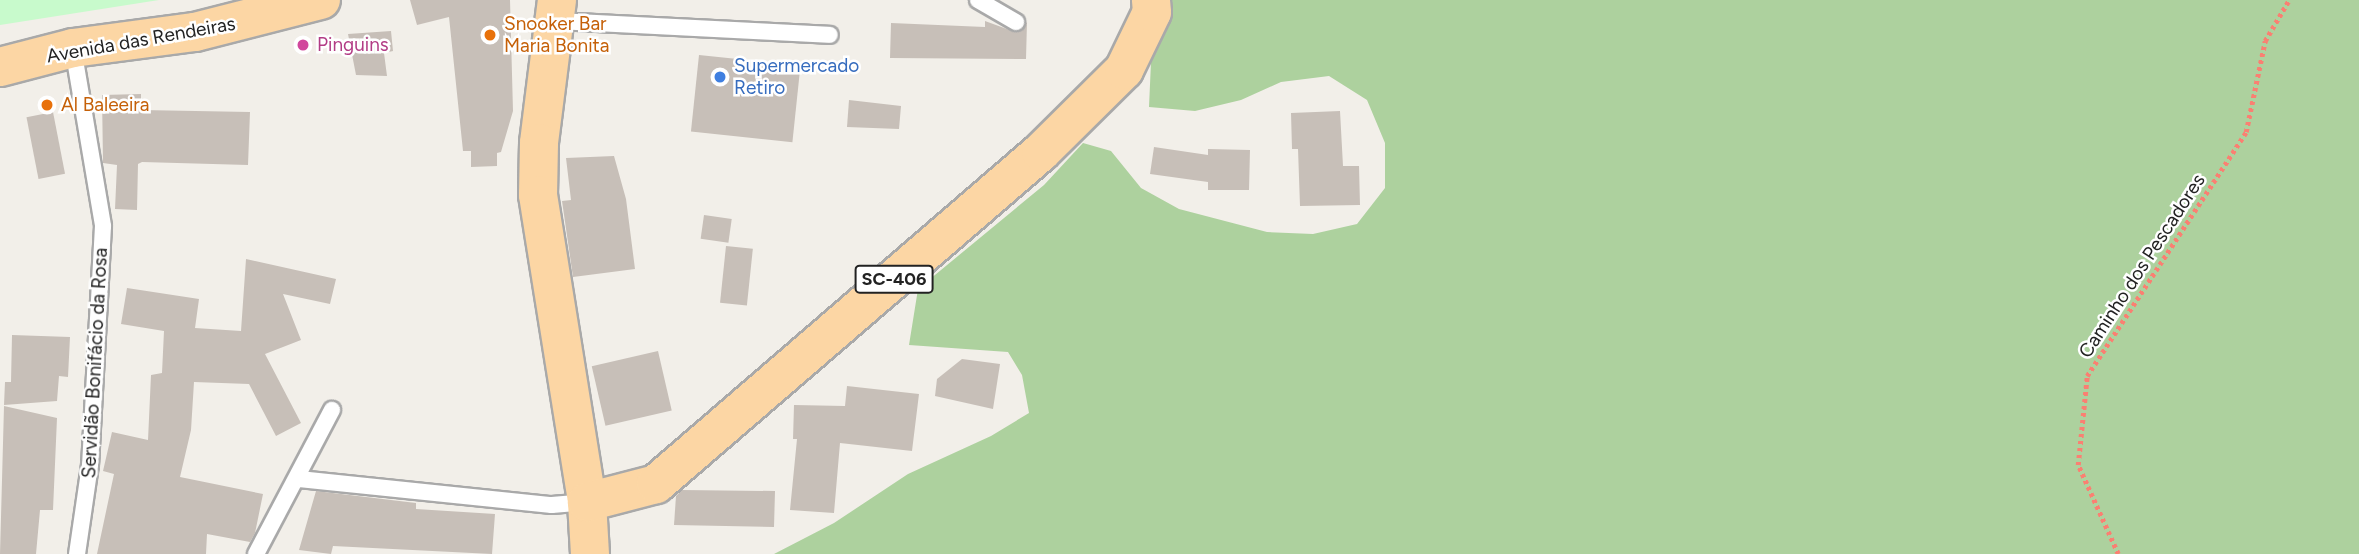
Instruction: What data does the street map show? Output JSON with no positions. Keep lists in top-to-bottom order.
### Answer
{
  "streets": {
    "main road": ["Avenida das Rendeiras", "SC-406"],
    "lane": ["Servidão Bonifácio da Rosa"],
    "path": ["Caminho dos Pescadores"]
  },
  "crossings": [
    ["Avenida das Rendeiras", "Servidão Bonifácio da Rosa"]
  ],
  "places": [
    "Snooker Bar Maria Bonita",
    "Pinguins",
    "Supermercado Retiro",
    "Al Baleeira"
  ]
}
